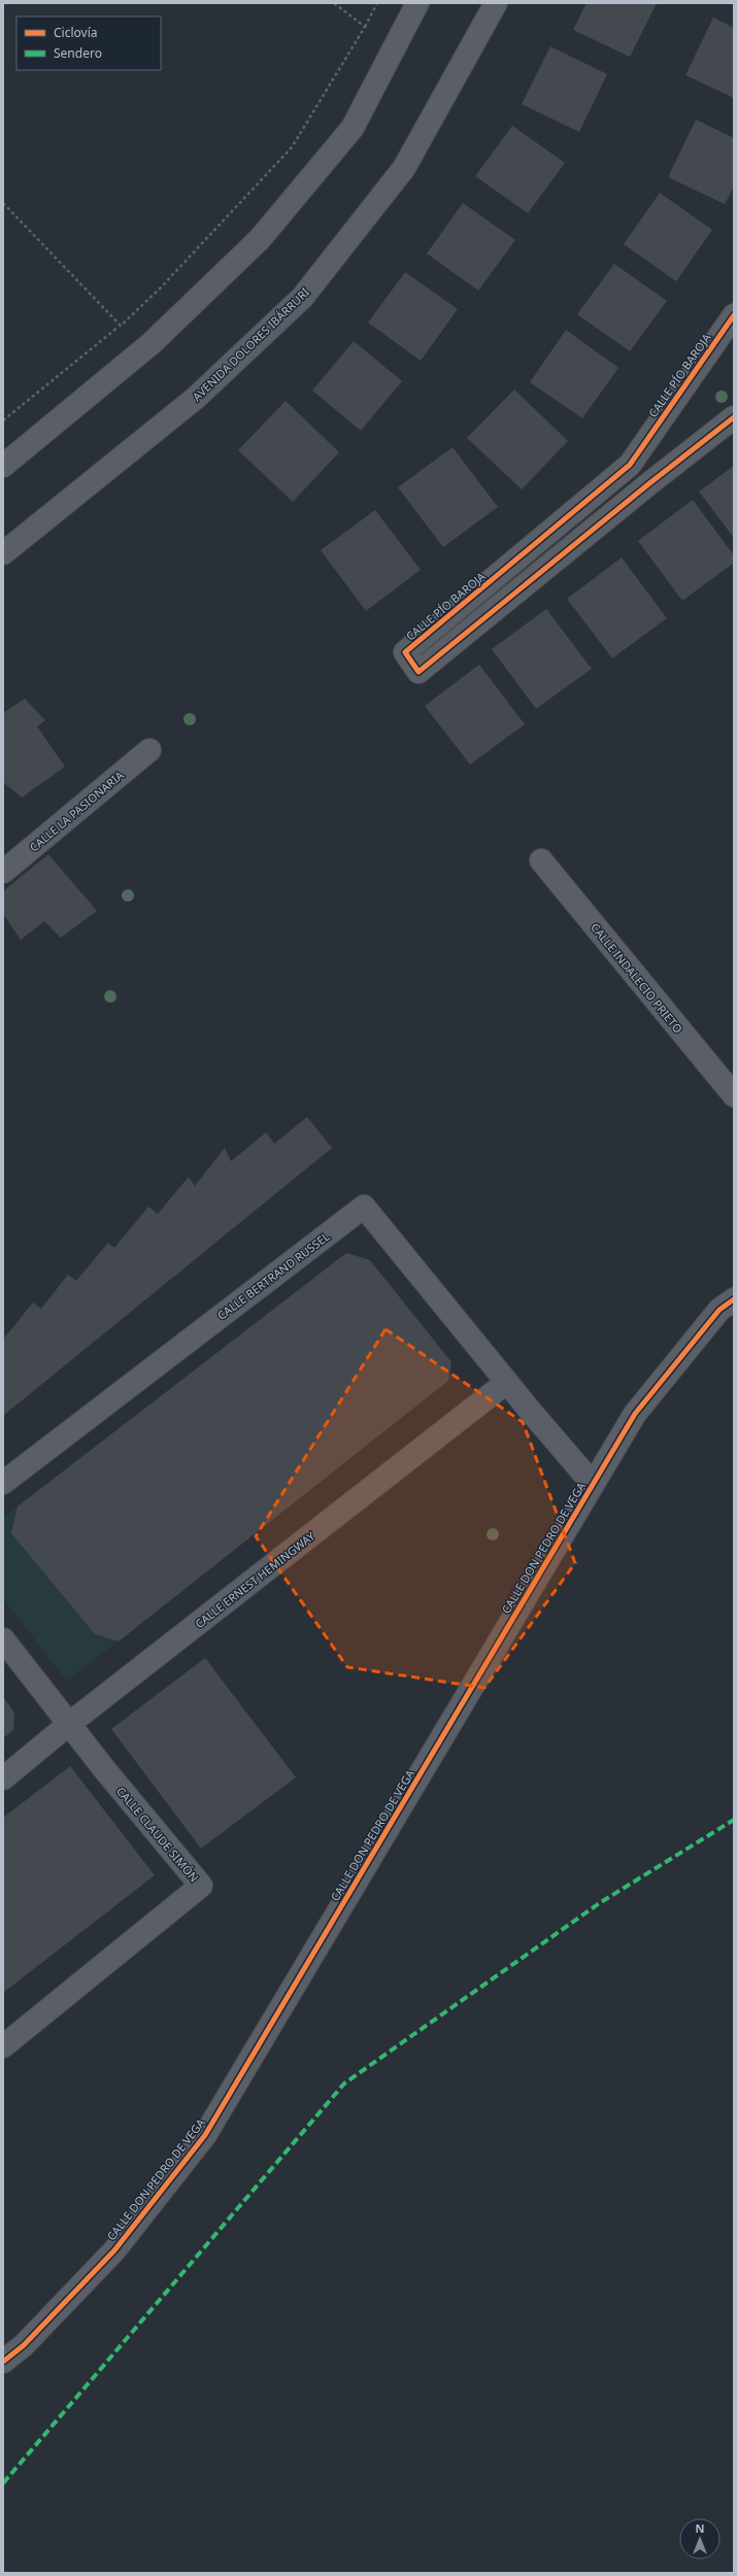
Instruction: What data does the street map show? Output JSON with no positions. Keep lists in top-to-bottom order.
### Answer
{
  "streets": {
    "street": [
      "AVENIDA DOLORES IBÁRRURI",
      "CALLE PÍO BAROJA",
      "CALLE LA PASIONARIA",
      "CALLE INDALECIO PRIETO",
      "CALLE BERTRAND RUSSEL",
      "CALLE DON PEDRO DE VEGA",
      "CALLE ERNEST HEMINGWAY",
      "CALLE CLAUDE SIMÓN"
    ]
  },
  "crossings": [
    ["CALLE BERTRAND RUSSEL", "CALLE ERNEST HEMINGWAY"],
    ["CALLE ERNEST HEMINGWAY", "CALLE CLAUDE SIMÓN"]
  ],
  "legend": ["Ciclovía", "Sendero"],
  "north": "top"
}
